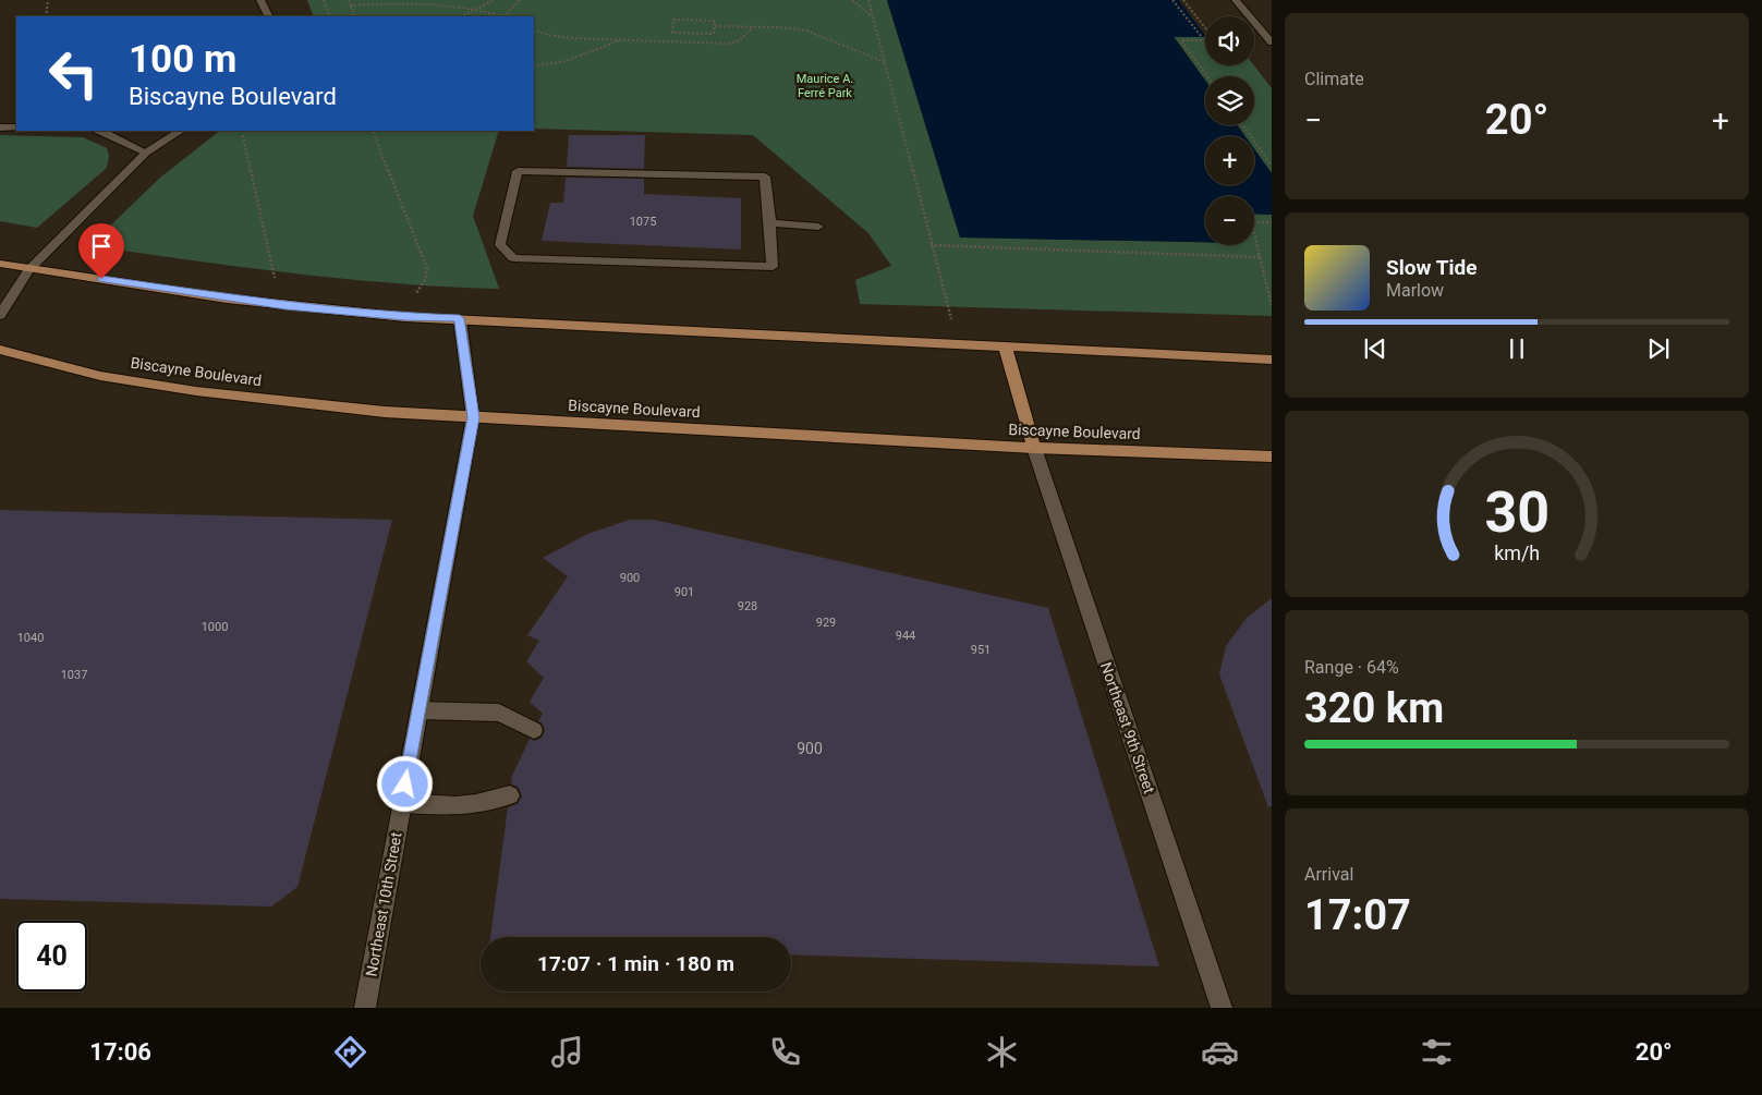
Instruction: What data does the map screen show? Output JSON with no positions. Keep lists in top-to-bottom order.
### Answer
{
  "streets": {
    "main road": ["Biscayne Boulevard"],
    "street": ["Northeast 9th Street", "Northeast 10th Street"]
  },
  "crossings": [
    ["Biscayne Boulevard", "Northeast 9th Street"],
    ["Biscayne Boulevard", "Northeast 10th Street"]
  ],
  "parks": ["Maurice A. Ferré Park"],
  "house_numbers": [
    "1075",
    "900",
    "901",
    "928",
    "929",
    "1000",
    "944",
    "1040",
    "951",
    "1037",
    "900"
  ],
  "page": {
    "tile": [
      "Climate",
      ["Range · 64%", "320 km"],
      ["Arrival", "17:07"]
    ],
    "map_buttons": ["+", "−"],
    "turn": ["100 m", "Biscayne Boulevard"],
    "heat": ["−", "20°", "+"],
    "song": ["Slow Tide", "Marlow"],
    "limit": "40",
    "trip": "17:07 · 1 min · 180 m",
    "tabs": ["17:06", "20°"],
    "gauge": ["30", "km/h"]
  }
}
